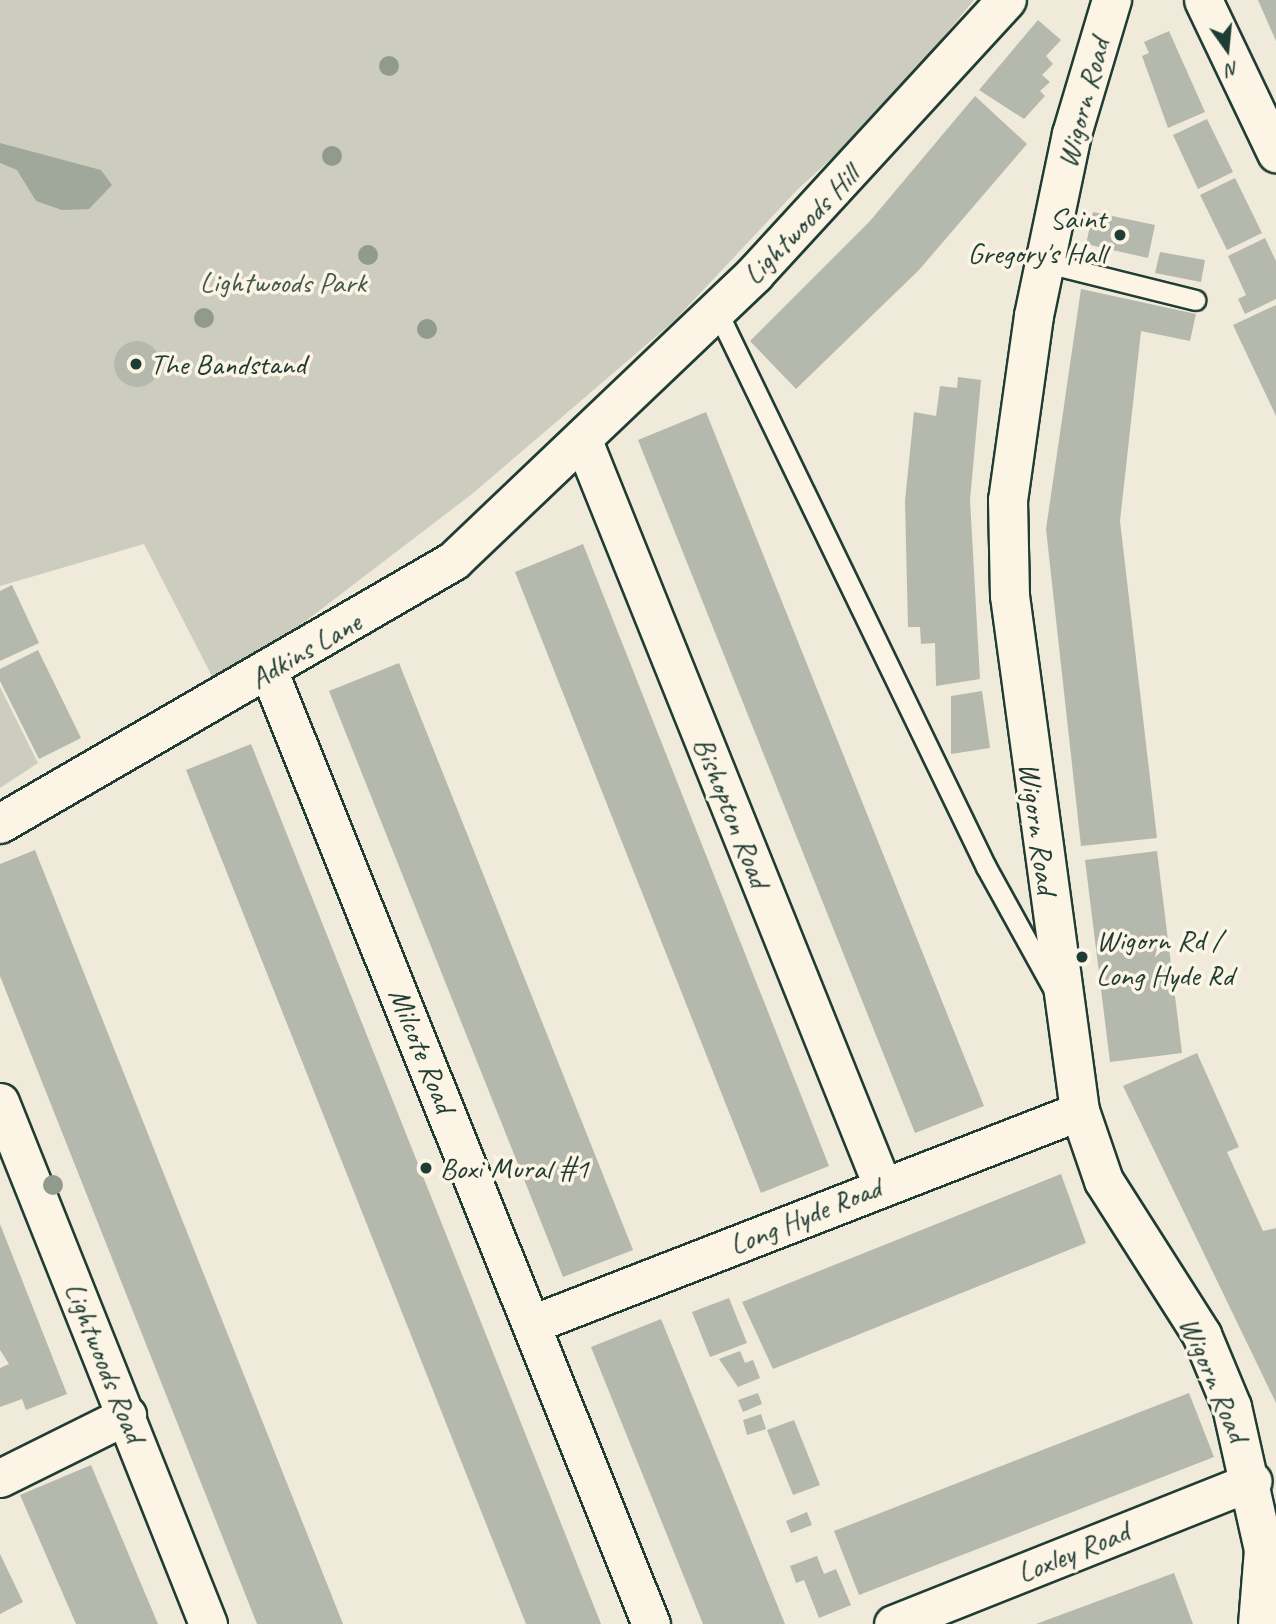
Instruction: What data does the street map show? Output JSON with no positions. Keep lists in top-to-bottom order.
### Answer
{
  "streets": {
    "street": [
      "Wigorn Road",
      "Lightwoods Hill",
      "Adkins Lane",
      "Bishopton Road",
      "Milcote Road",
      "Long Hyde Road",
      "Lightwoods Road",
      "Loxley Road"
    ]
  },
  "crossings": [
    ["Wigorn Road", "Long Hyde Road"],
    ["Wigorn Road", "Loxley Road"],
    ["Lightwoods Hill", "Adkins Lane"],
    ["Lightwoods Hill", "Bishopton Road"],
    ["Adkins Lane", "Bishopton Road"],
    ["Adkins Lane", "Milcote Road"],
    ["Bishopton Road", "Long Hyde Road"],
    ["Milcote Road", "Long Hyde Road"]
  ],
  "parks": ["Lightwoods Park"],
  "places": [
    "Saint Gregory's Hall",
    "The Bandstand",
    "Wigorn Rd / Long Hyde Rd",
    "Boxi Mural #1"
  ],
  "north": "bottom"
}
